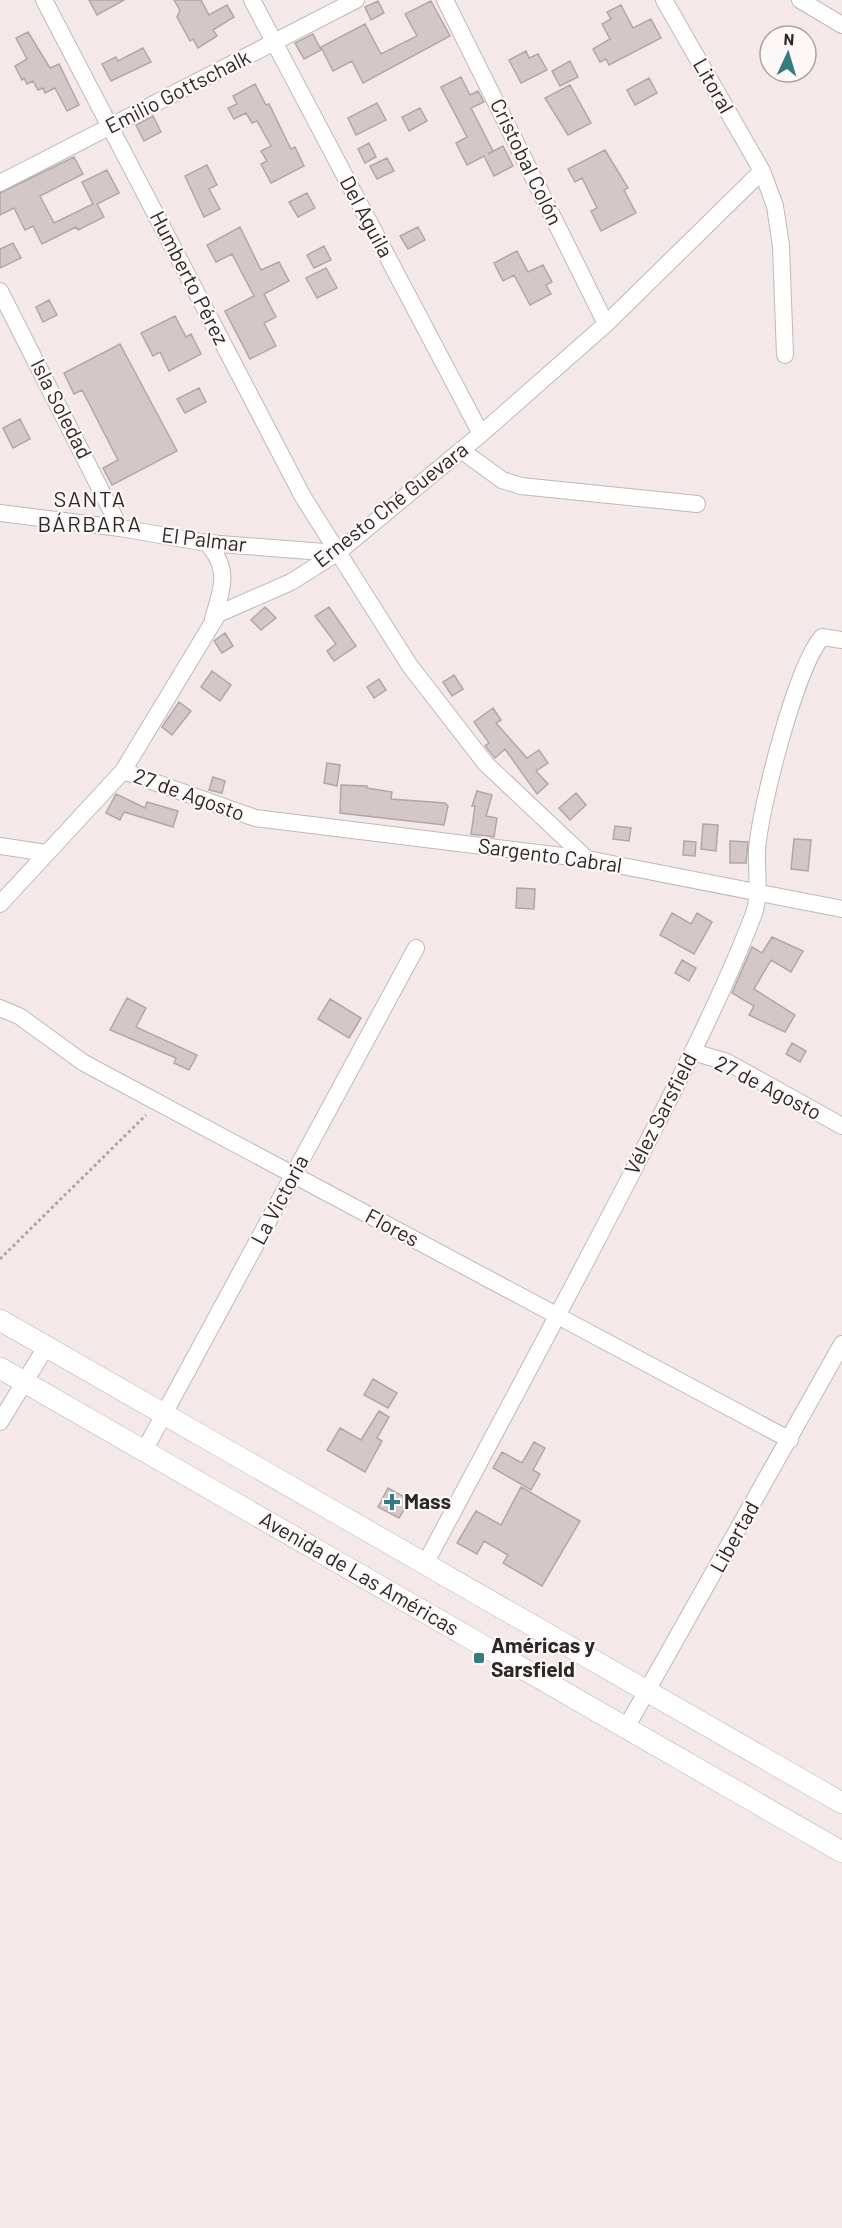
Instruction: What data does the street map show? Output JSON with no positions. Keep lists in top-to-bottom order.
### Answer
{
  "streets": {
    "main road": ["Avenida de Las Américas"],
    "street": [
      "Litoral",
      "Emilio Gottschalk",
      "Cristobal Colón",
      "Del Aguila",
      "Humberto Pérez",
      "Isla Soledad",
      "Ernesto Ché Guevara",
      "El Palmar",
      "27 de Agosto",
      "Sargento Cabral",
      "Vélez Sarsfield",
      "La Victoria",
      "Flores",
      "Libertad"
    ]
  },
  "crossings": [
    ["Litoral", "Ernesto Ché Guevara"],
    ["Emilio Gottschalk", "Del Aguila"],
    ["Emilio Gottschalk", "Humberto Pérez"],
    ["Cristobal Colón", "Ernesto Ché Guevara"],
    ["Del Aguila", "Ernesto Ché Guevara"],
    ["Humberto Pérez", "Ernesto Ché Guevara"],
    ["Humberto Pérez", "El Palmar"],
    ["Humberto Pérez", "Sargento Cabral"],
    ["Isla Soledad", "El Palmar"],
    ["Ernesto Ché Guevara", "El Palmar"],
    ["27 de Agosto", "Sargento Cabral"],
    ["27 de Agosto", "Vélez Sarsfield"],
    ["Sargento Cabral", "Vélez Sarsfield"],
    ["Vélez Sarsfield", "Flores"],
    ["Vélez Sarsfield", "Avenida de Las Américas"],
    ["La Victoria", "Flores"],
    ["La Victoria", "Avenida de Las Américas"],
    ["Flores", "Libertad"],
    ["Libertad", "Avenida de Las Américas"]
  ],
  "districts": ["SANTA BÁRBARA"],
  "places": {
    "health": ["Mass"],
    "transit": ["Américas y Sarsfield"]
  },
  "north": "top"
}
